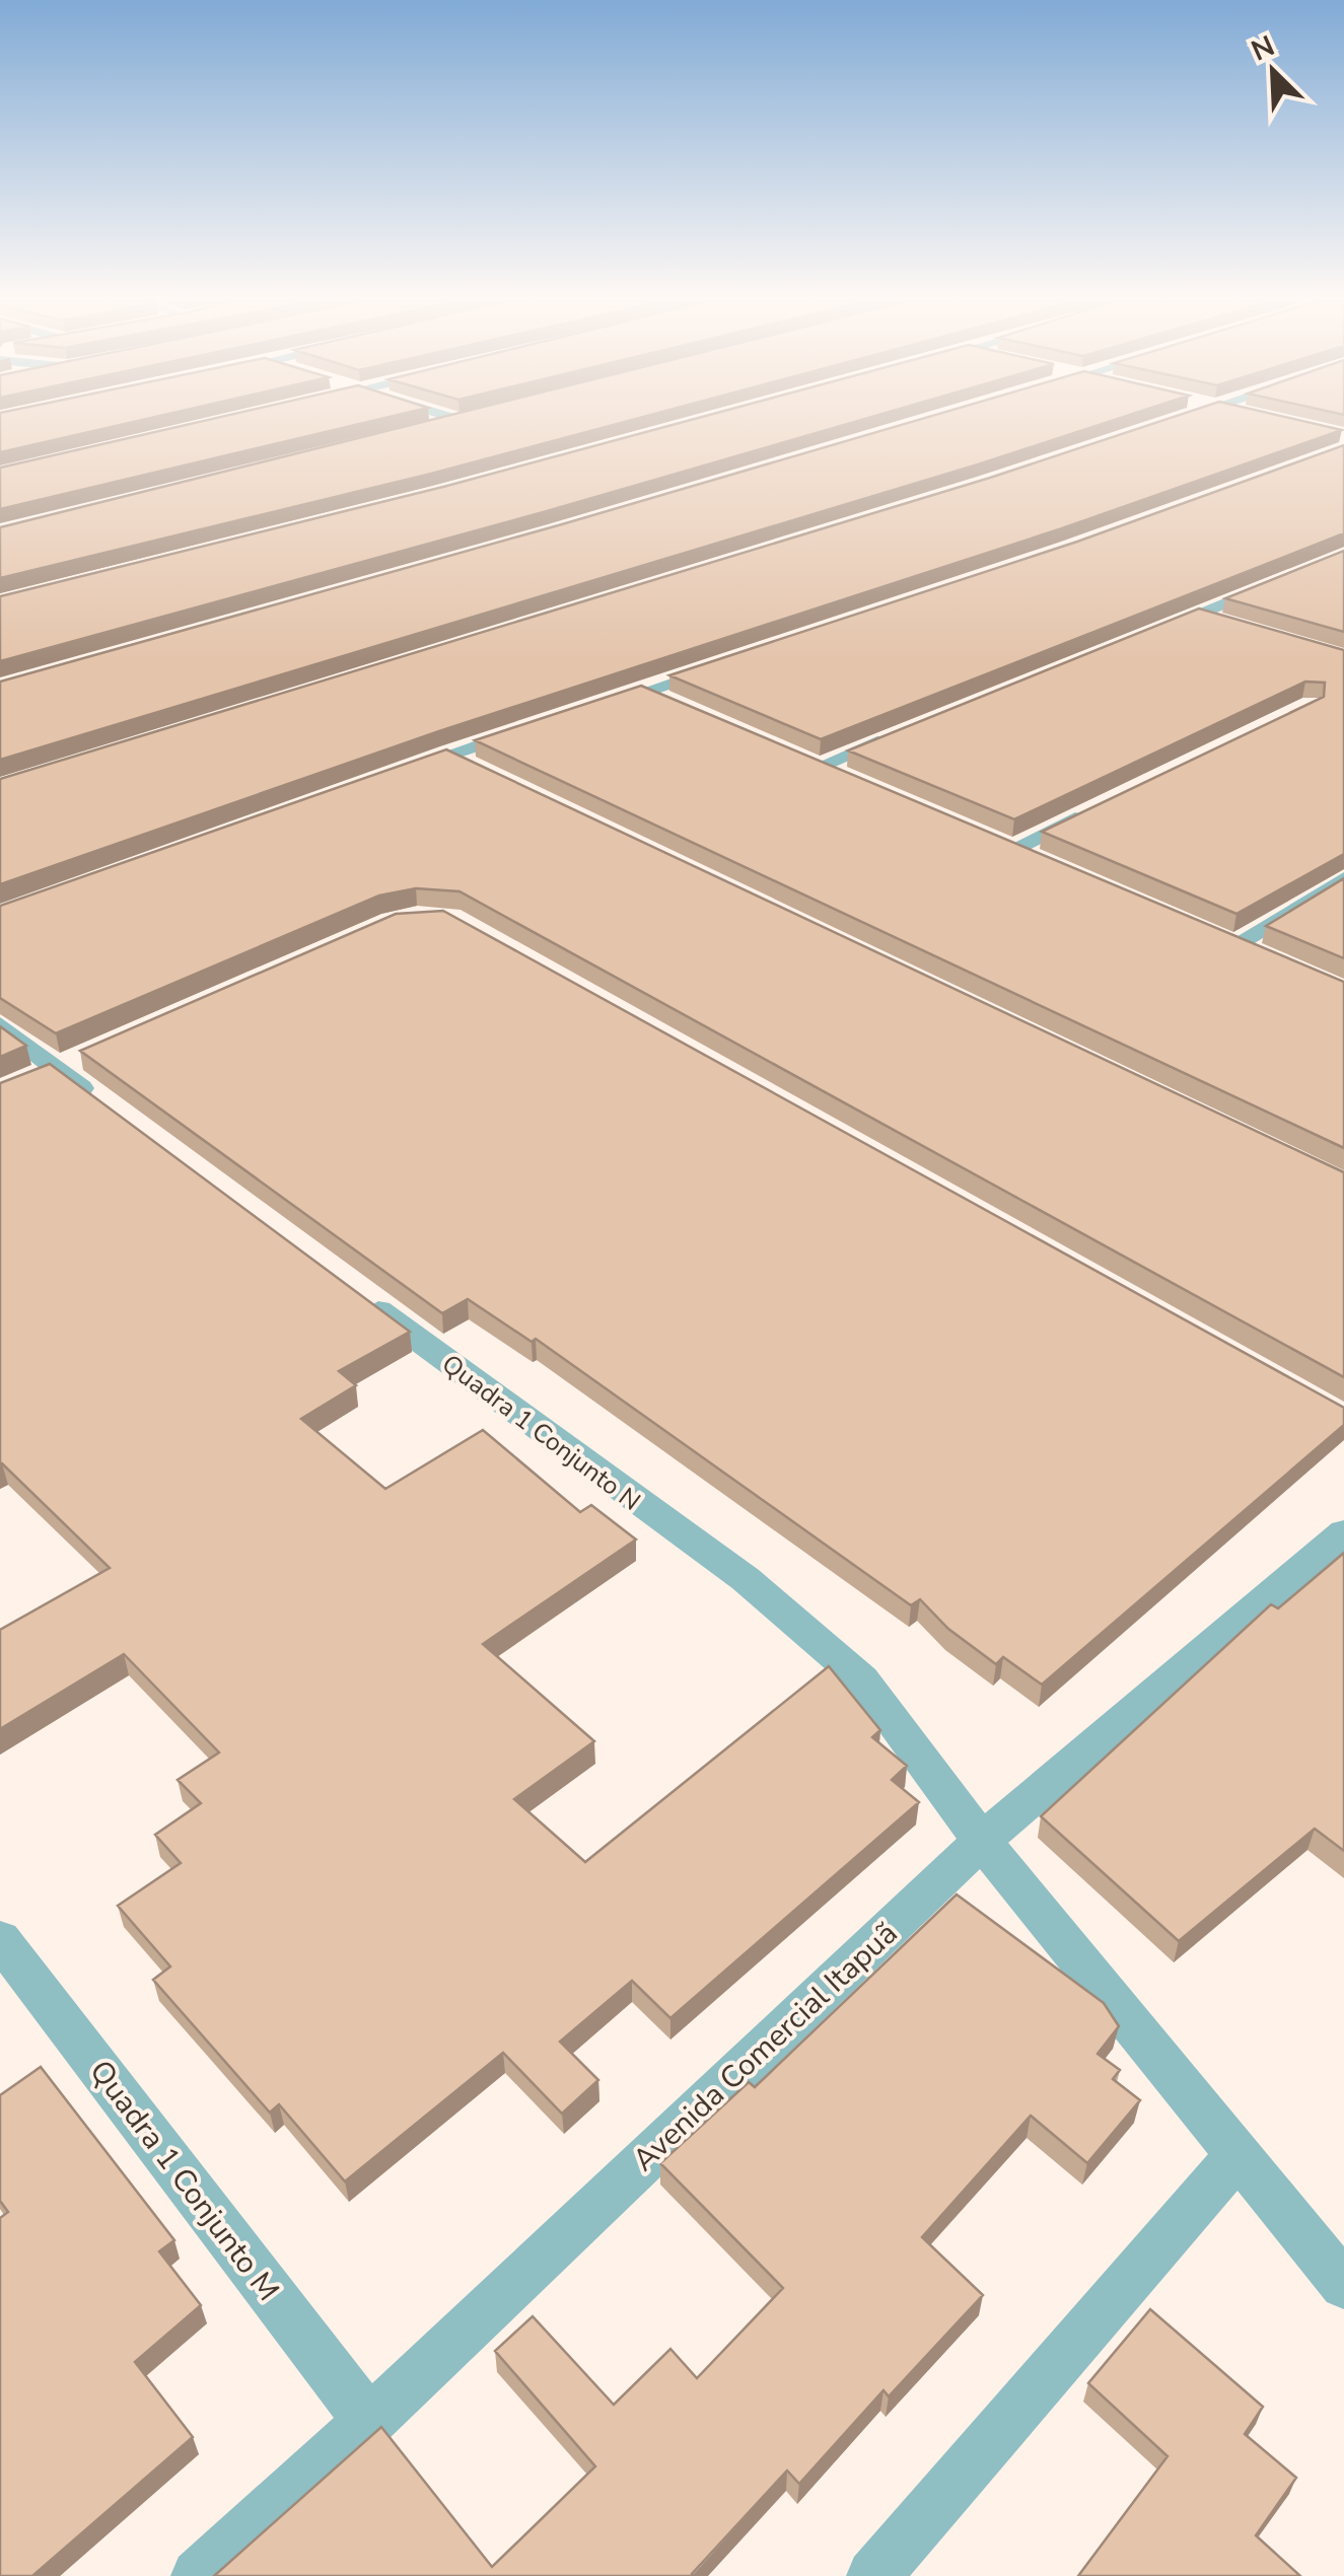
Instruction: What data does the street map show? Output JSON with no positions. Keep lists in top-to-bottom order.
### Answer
{
  "streets": {
    "street": ["Quadra 1 Conjunto N", "Avenida Comercial Itapuã", "Quadra 1 Conjunto M"]
  },
  "crossings": [
    ["Quadra 1 Conjunto N", "Avenida Comercial Itapuã"],
    ["Avenida Comercial Itapuã", "Quadra 1 Conjunto M"]
  ],
  "north": "top left"
}
